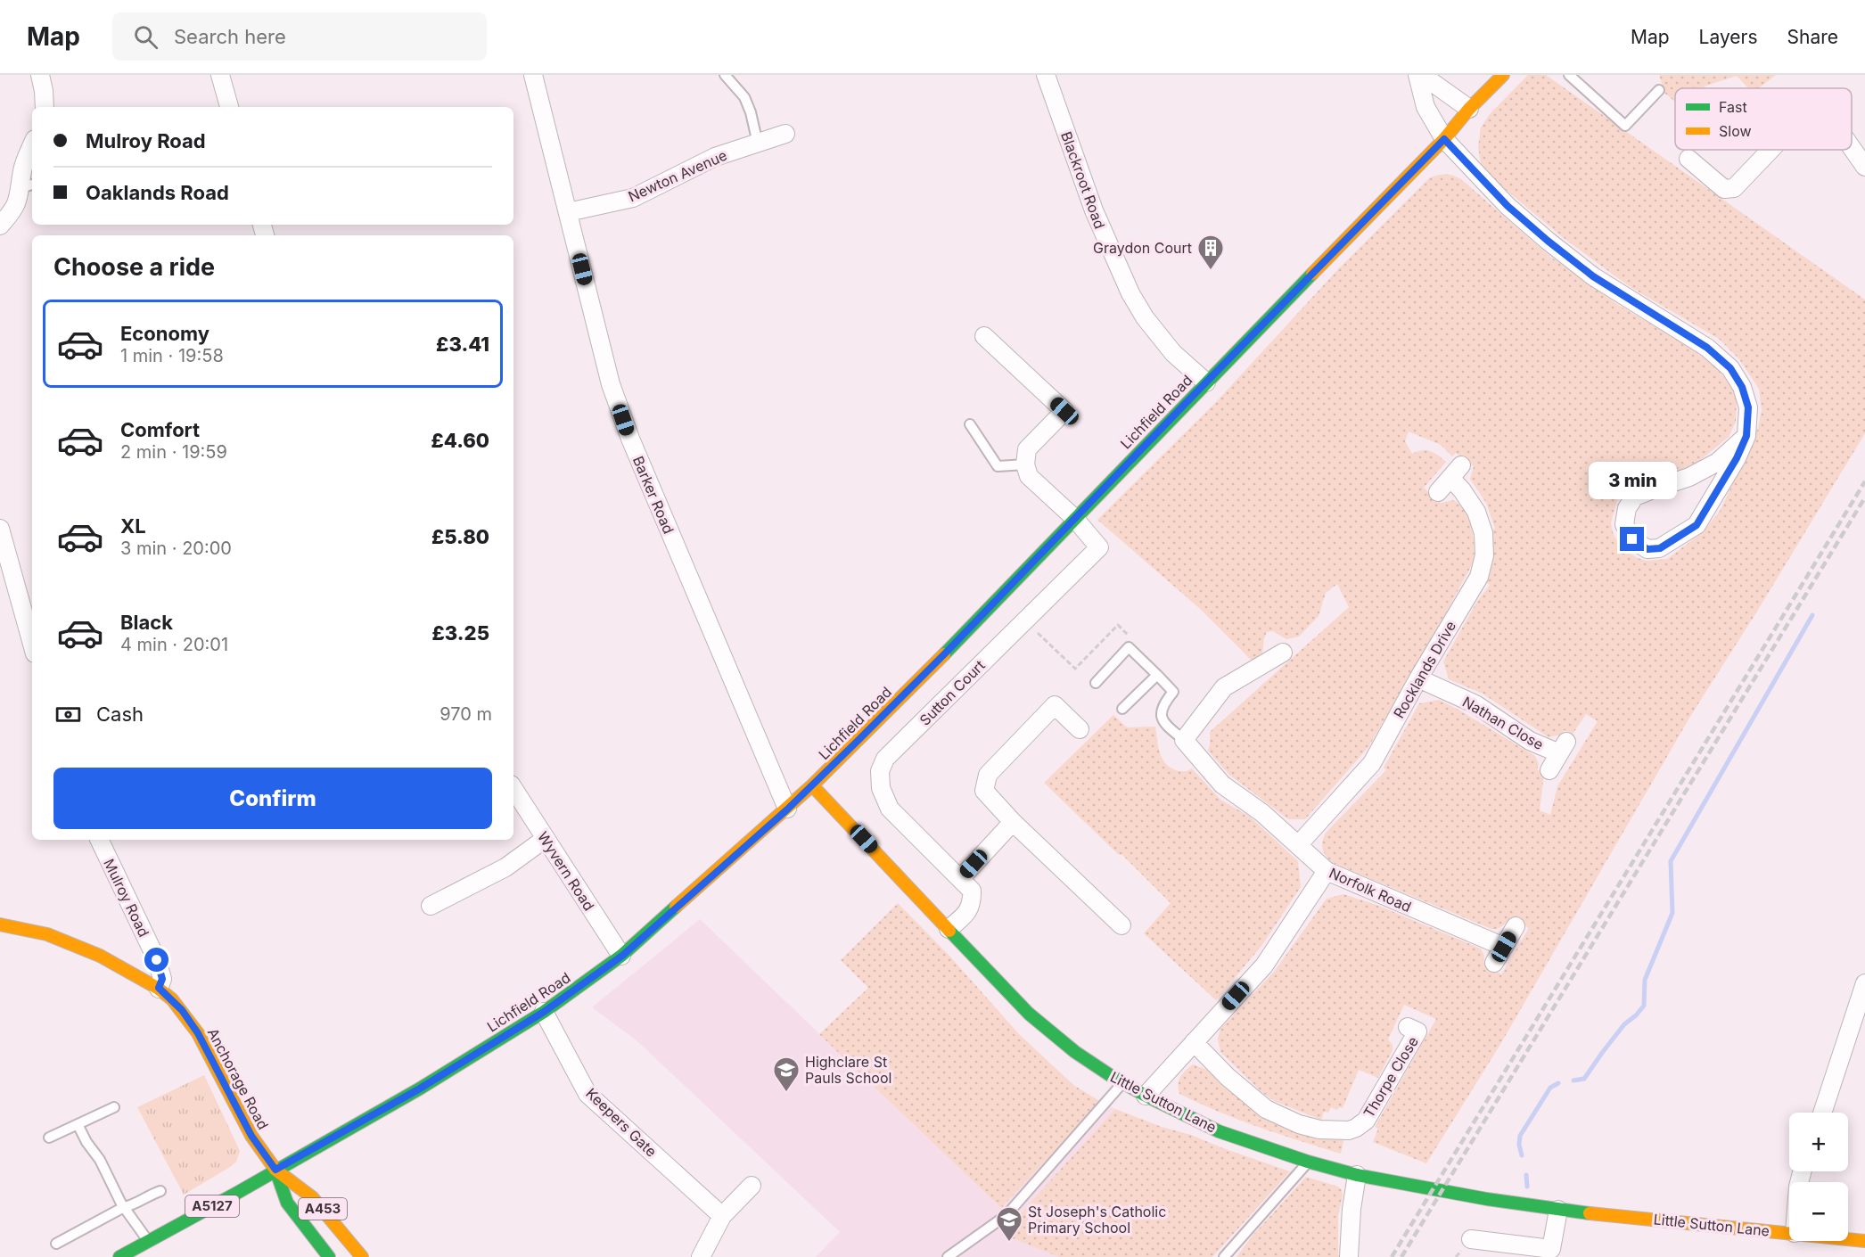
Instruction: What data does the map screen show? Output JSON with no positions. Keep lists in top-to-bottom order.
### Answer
{
  "streets": {
    "main road": [
      "Lichfield Road",
      "Anchorage Road",
      "Little Sutton Lane",
      "A5127",
      "A453"
    ],
    "street": [
      "Newton Avenue",
      "Blackroot Road",
      "Barker Road",
      "Rocklands Drive",
      "Sutton Court",
      "Nathan Close",
      "Wyvern Road",
      "Norfolk Road",
      "Mulroy Road",
      "Thorpe Close",
      "Keepers Gate"
    ]
  },
  "crossings": [
    ["Newton Avenue", "Barker Road"],
    ["Blackroot Road", "Lichfield Road"],
    ["Lichfield Road", "Barker Road"],
    ["Lichfield Road", "Sutton Court"],
    ["Lichfield Road", "Wyvern Road"],
    ["Lichfield Road", "Anchorage Road"],
    ["Lichfield Road", "Little Sutton Lane"],
    ["Lichfield Road", "Keepers Gate"],
    ["Lichfield Road", "A453"],
    ["Rocklands Drive", "Nathan Close"],
    ["Rocklands Drive", "Norfolk Road"],
    ["Sutton Court", "Little Sutton Lane"],
    ["Mulroy Road", "Anchorage Road"],
    ["Anchorage Road", "A453"]
  ],
  "places": {
    "building": ["Graydon Court"],
    "school or university": ["Highclare St Pauls School", "St Joseph's Catholic Primary School"]
  },
  "legend": ["Fast", "Slow"],
  "page": {
    "header": "Map",
    "search": "Search here",
    "nav": ["Map", "Layers", "Share"],
    "banner": ["Mulroy Road", "Oaklands Road"],
    "heading": "Choose a ride",
    "list": [
      {
        "name": "Economy",
        "note": "1 min · 19:58",
        "value": "£3.41"
      },
      {
        "name": "Comfort",
        "note": "2 min · 19:59",
        "value": "£4.60"
      },
      {
        "name": "XL",
        "note": "3 min · 20:00",
        "value": "£5.80"
      },
      {
        "name": "Black",
        "note": "4 min · 20:01",
        "value": "£3.25"
      }
    ],
    "bubble": "3 min",
    "pay": ["Cash", "970 m"],
    "buttons": "Confirm",
    "map_buttons": ["+", "−"]
  }
}
